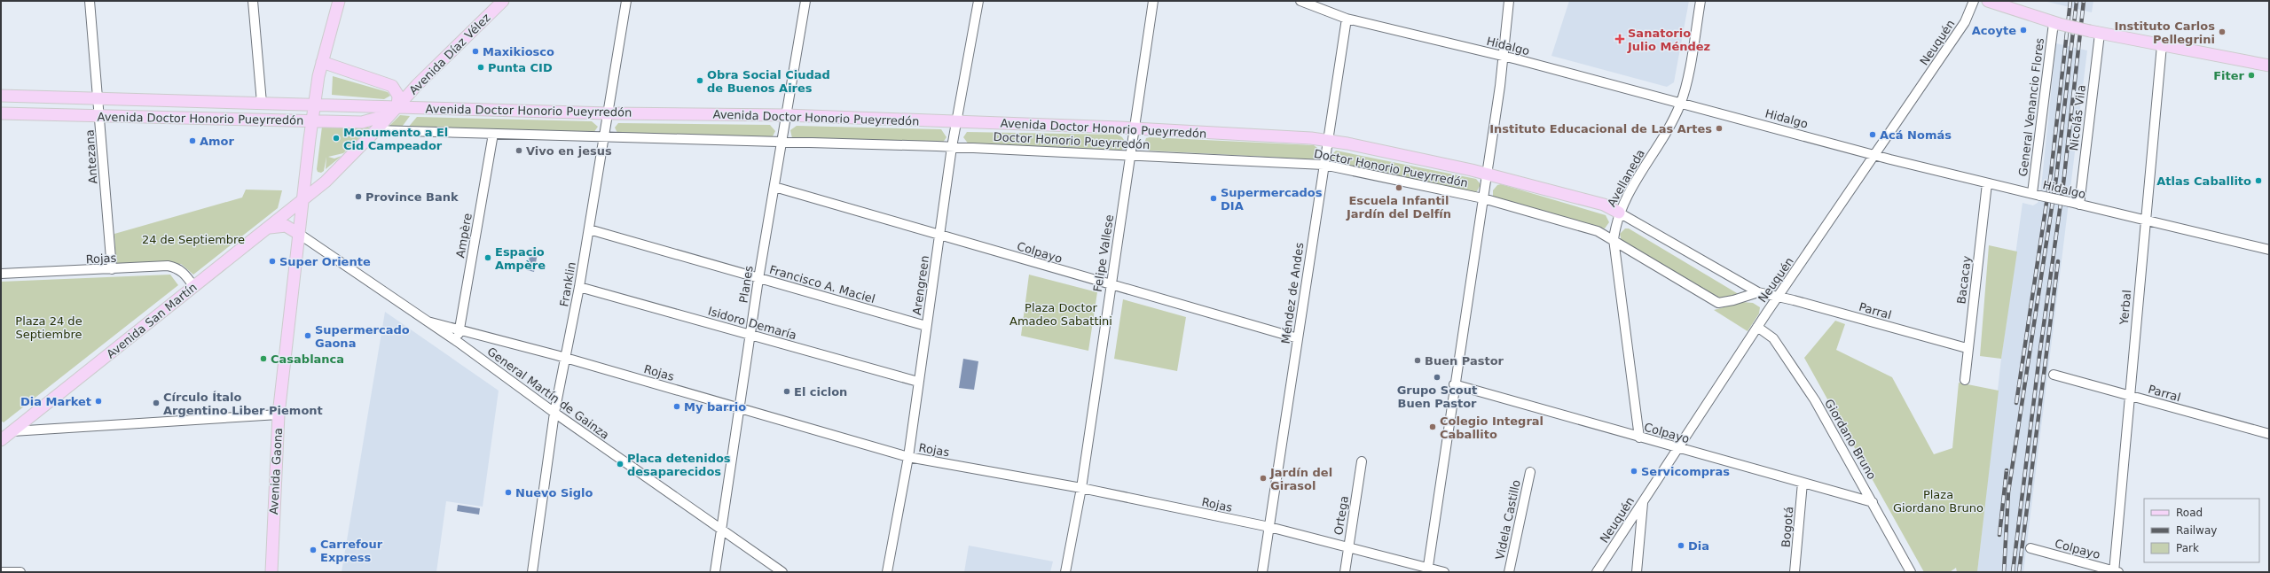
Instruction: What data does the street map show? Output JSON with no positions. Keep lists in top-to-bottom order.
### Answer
{
  "streets": {
    "main road": [
      "Avenida Díaz Vélez",
      "Avenida Doctor Honorio Pueyrredón",
      "Avenida San Martín",
      "Avenida Gaona"
    ],
    "street": [
      "Neuquén",
      "Hidalgo",
      "General Venancio Flores",
      "Nicolás Vila",
      "Doctor Honorio Pueyrredón",
      "Antezana",
      "Avellaneda",
      "Ampère",
      "Colpayo",
      "Felipe Vallese",
      "Rojas",
      "Bacacay",
      "Franklin",
      "Planes",
      "Francisco A. Maciel",
      "Arengreen",
      "Méndez de Andes",
      "Yerbal",
      "Parral",
      "Isidoro Demaría",
      "General Martín de Gainza",
      "Giordano Bruno",
      "Ortega",
      "Videla Castillo",
      "Bogotá"
    ]
  },
  "crossings": [
    ["Neuquén", "Hidalgo"],
    ["Neuquén", "Avenida Doctor Honorio Pueyrredón"],
    ["Neuquén", "Colpayo"],
    ["Neuquén", "Parral"],
    ["Neuquén", "Giordano Bruno"],
    ["Hidalgo", "General Venancio Flores"],
    ["Hidalgo", "Nicolás Vila"],
    ["Hidalgo", "Avellaneda"],
    ["Hidalgo", "Bacacay"],
    ["Hidalgo", "Méndez de Andes"],
    ["Hidalgo", "Yerbal"],
    ["Avenida Díaz Vélez", "Avenida Doctor Honorio Pueyrredón"],
    ["Avenida Doctor Honorio Pueyrredón", "Doctor Honorio Pueyrredón"],
    ["Avenida Doctor Honorio Pueyrredón", "Antezana"],
    ["Avenida Doctor Honorio Pueyrredón", "Avellaneda"],
    ["Avenida Doctor Honorio Pueyrredón", "Felipe Vallese"],
    ["Avenida Doctor Honorio Pueyrredón", "Franklin"],
    ["Avenida Doctor Honorio Pueyrredón", "Planes"],
    ["Avenida Doctor Honorio Pueyrredón", "Arengreen"],
    ["Avenida Doctor Honorio Pueyrredón", "Méndez de Andes"],
    ["Avenida Doctor Honorio Pueyrredón", "Parral"],
    ["Avenida Doctor Honorio Pueyrredón", "Avenida Gaona"],
    ["Doctor Honorio Pueyrredón", "Avellaneda"],
    ["Doctor Honorio Pueyrredón", "Ampère"],
    ["Doctor Honorio Pueyrredón", "Felipe Vallese"],
    ["Doctor Honorio Pueyrredón", "Franklin"],
    ["Doctor Honorio Pueyrredón", "Planes"],
    ["Doctor Honorio Pueyrredón", "Arengreen"],
    ["Doctor Honorio Pueyrredón", "Méndez de Andes"],
    ["Antezana", "Rojas"],
    ["Avellaneda", "Colpayo"],
    ["Ampère", "Rojas"],
    ["Ampère", "General Martín de Gainza"],
    ["Colpayo", "Felipe Vallese"],
    ["Colpayo", "Planes"],
    ["Colpayo", "Arengreen"],
    ["Colpayo", "Méndez de Andes"],
    ["Colpayo", "Yerbal"],
    ["Colpayo", "Giordano Bruno"],
    ["Colpayo", "Bogotá"],
    ["Felipe Vallese", "Rojas"],
    ["Rojas", "Franklin"],
    ["Rojas", "Planes"],
    ["Rojas", "Arengreen"],
    ["Rojas", "Méndez de Andes"],
    ["Rojas", "Avenida San Martín"],
    ["Rojas", "General Martín de Gainza"],
    ["Rojas", "Ortega"],
    ["Bacacay", "Parral"],
    ["Franklin", "Francisco A. Maciel"],
    ["Franklin", "Isidoro Demaría"],
    ["Franklin", "General Martín de Gainza"],
    ["Planes", "Francisco A. Maciel"],
    ["Planes", "Isidoro Demaría"],
    ["Planes", "General Martín de Gainza"],
    ["Francisco A. Maciel", "Arengreen"],
    ["Arengreen", "Isidoro Demaría"],
    ["Yerbal", "Parral"],
    ["Avenida San Martín", "Avenida Gaona"],
    ["General Martín de Gainza", "Avenida Gaona"]
  ],
  "parks": [
    "24 de Septiembre",
    "Plaza Doctor Amadeo Sabattini",
    "Plaza 24 de Septiembre",
    "Plaza Giordano Bruno"
  ],
  "places": {
    "other": [
      "Acoyte",
      "Instituto Carlos Pellegrini",
      "Maxikiosco",
      "Punta CID",
      "Fiter",
      "Obra Social Ciudad de Buenos Aires",
      "Instituto Educacional de Las Artes",
      "Acá Nomás",
      "Monumento a El Cid Campeador",
      "Amor",
      "Vivo en jesus",
      "Atlas Caballito",
      "Escuela Infantil Jardín del Delfín",
      "Province Bank",
      "Supermercados DIA",
      "Espacio Ampère",
      "Super Oriente",
      "Supermercado Gaona",
      "Casablanca",
      "Buen Pastor",
      "Grupo Scout Buen Pastor",
      "El ciclon",
      "Dia Market",
      "Círculo Ítalo Argentino Liber Piemont",
      "My barrio",
      "Colegio Integral Caballito",
      "Placa detenidos desaparecidos",
      "Servicompras",
      "Jardín del Girasol",
      "Nuevo Siglo",
      "Dia",
      "Carrefour Express"
    ],
    "health": ["Sanatorio Julio Méndez"]
  },
  "legend": ["Road", "Railway", "Park"]
}
